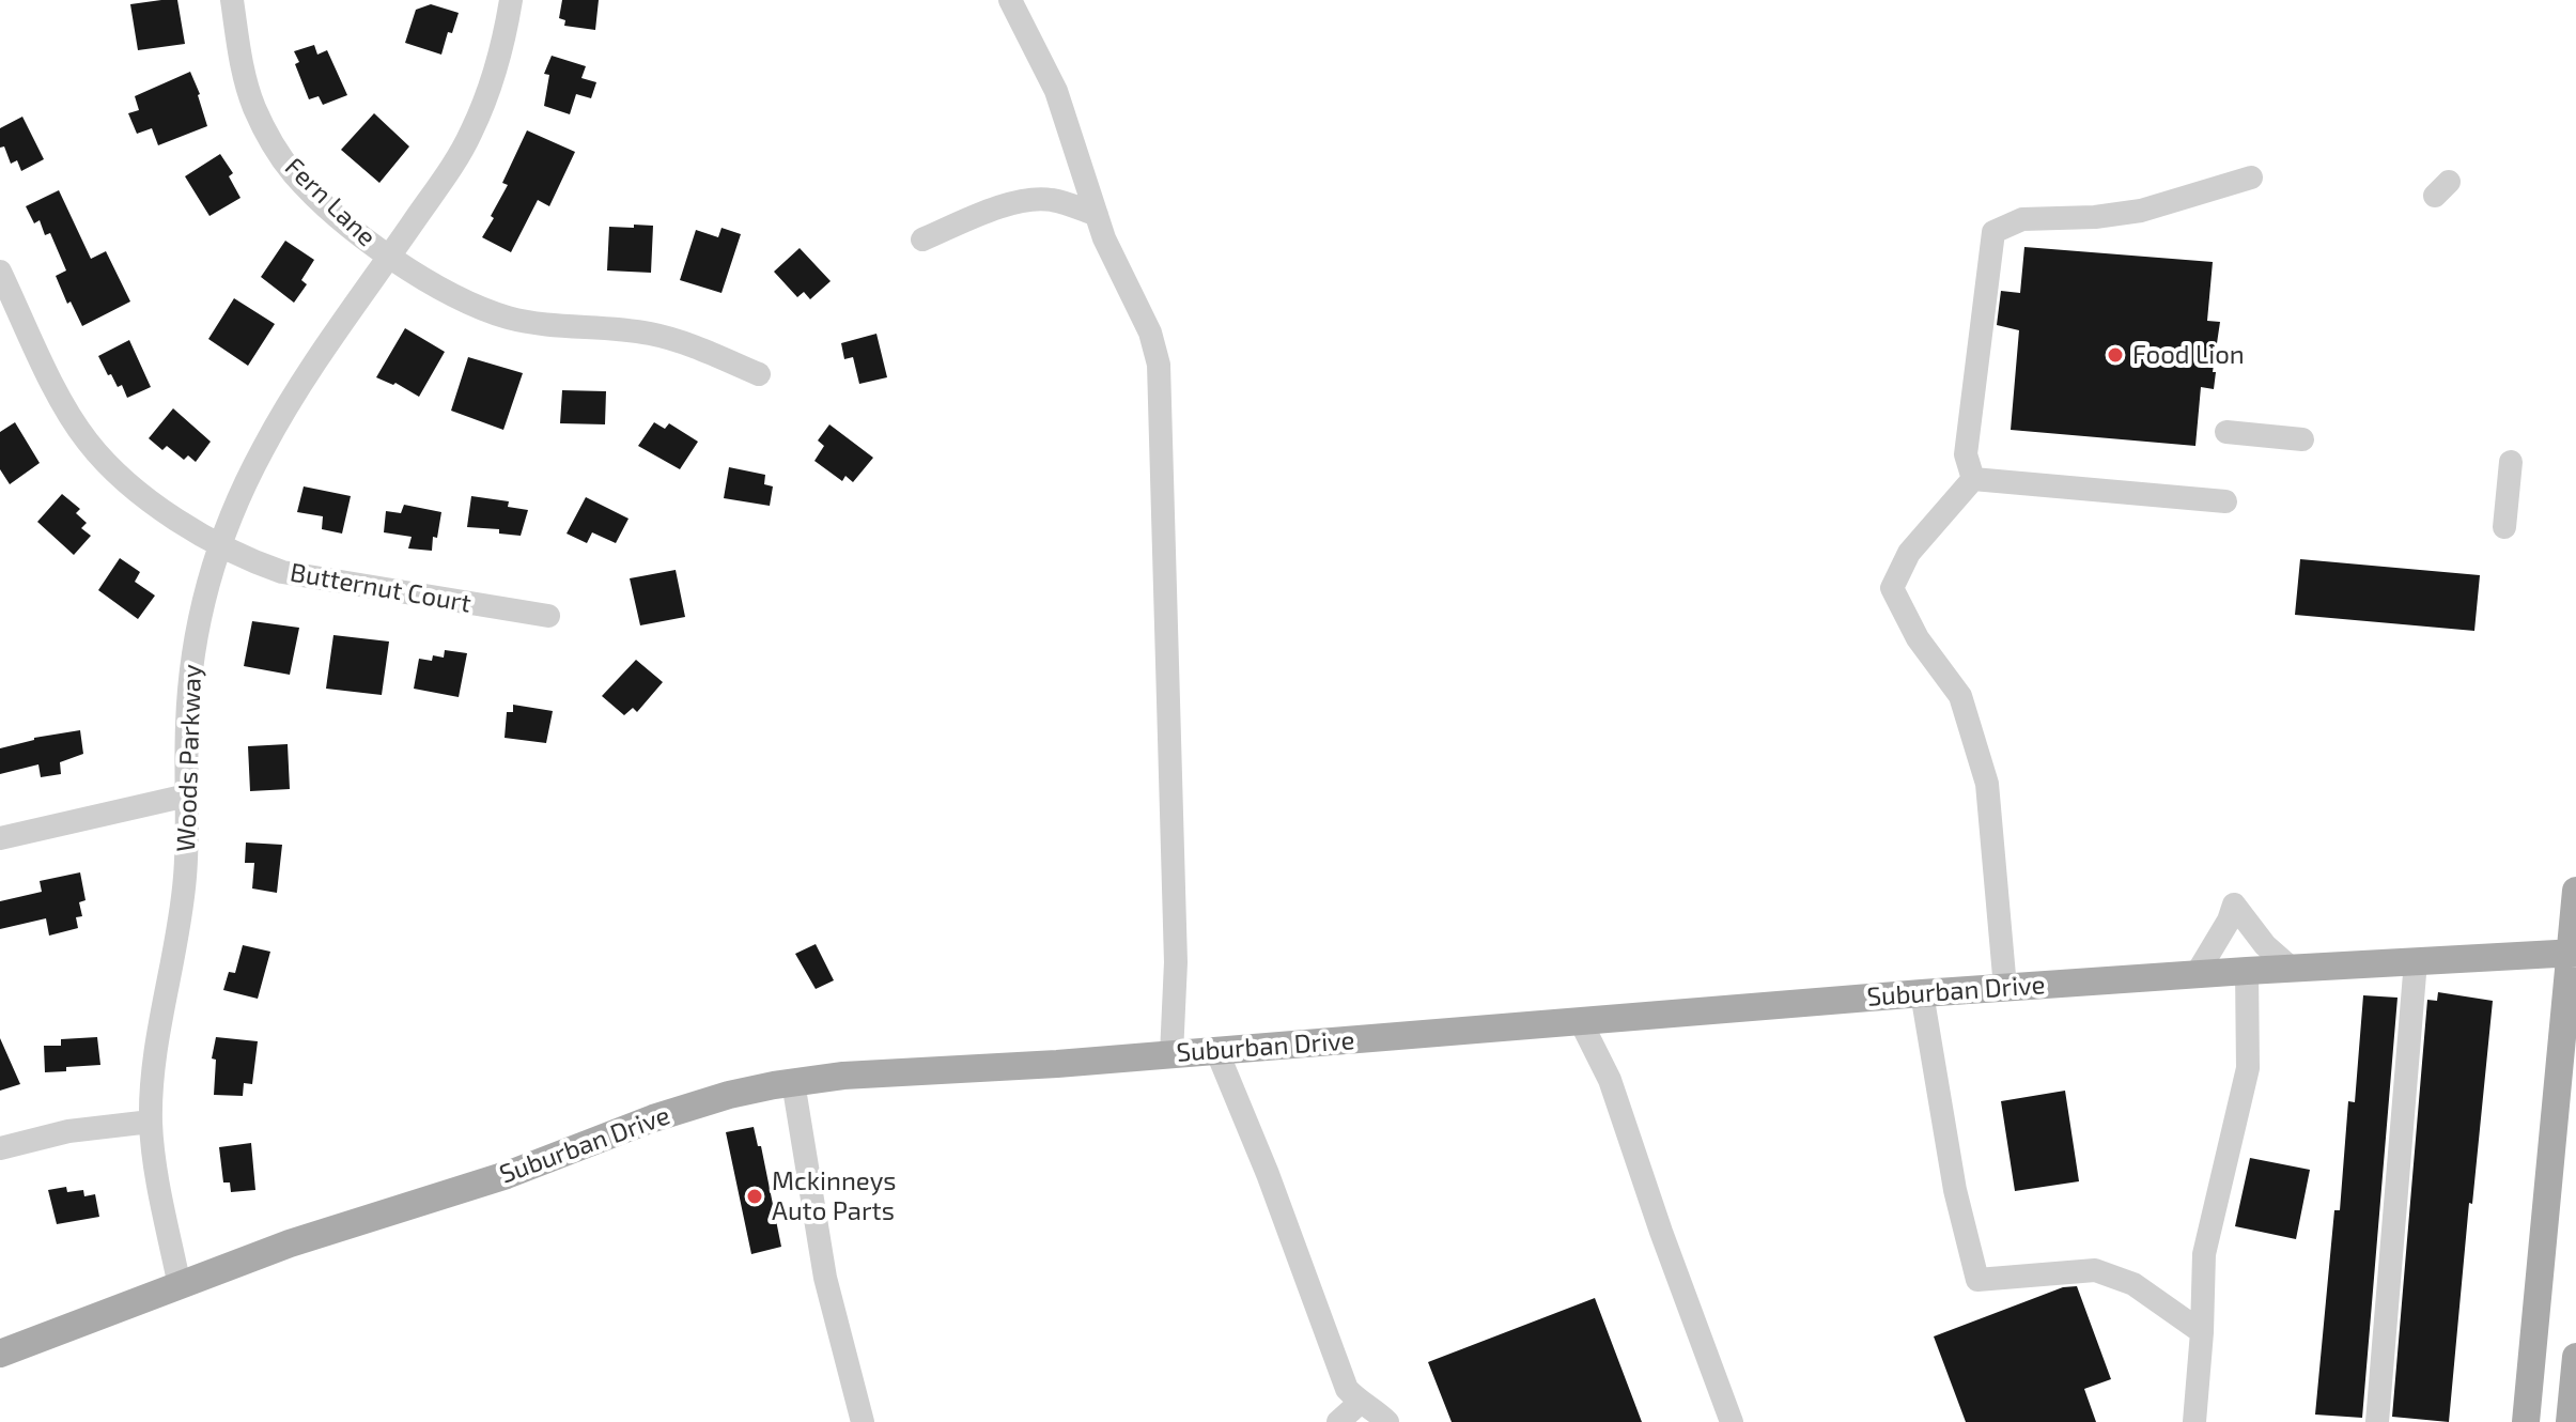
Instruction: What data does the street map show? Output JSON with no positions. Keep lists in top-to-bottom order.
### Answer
{
  "streets": {
    "main road": ["Suburban Drive"],
    "street": ["Fern Lane", "Butternut Court", "Woods Parkway"]
  },
  "crossings": [
    ["Fern Lane", "Woods Parkway"],
    ["Butternut Court", "Woods Parkway"],
    ["Woods Parkway", "Suburban Drive"]
  ],
  "places": ["Food Lion", "Mckinneys Auto Parts"]
}
